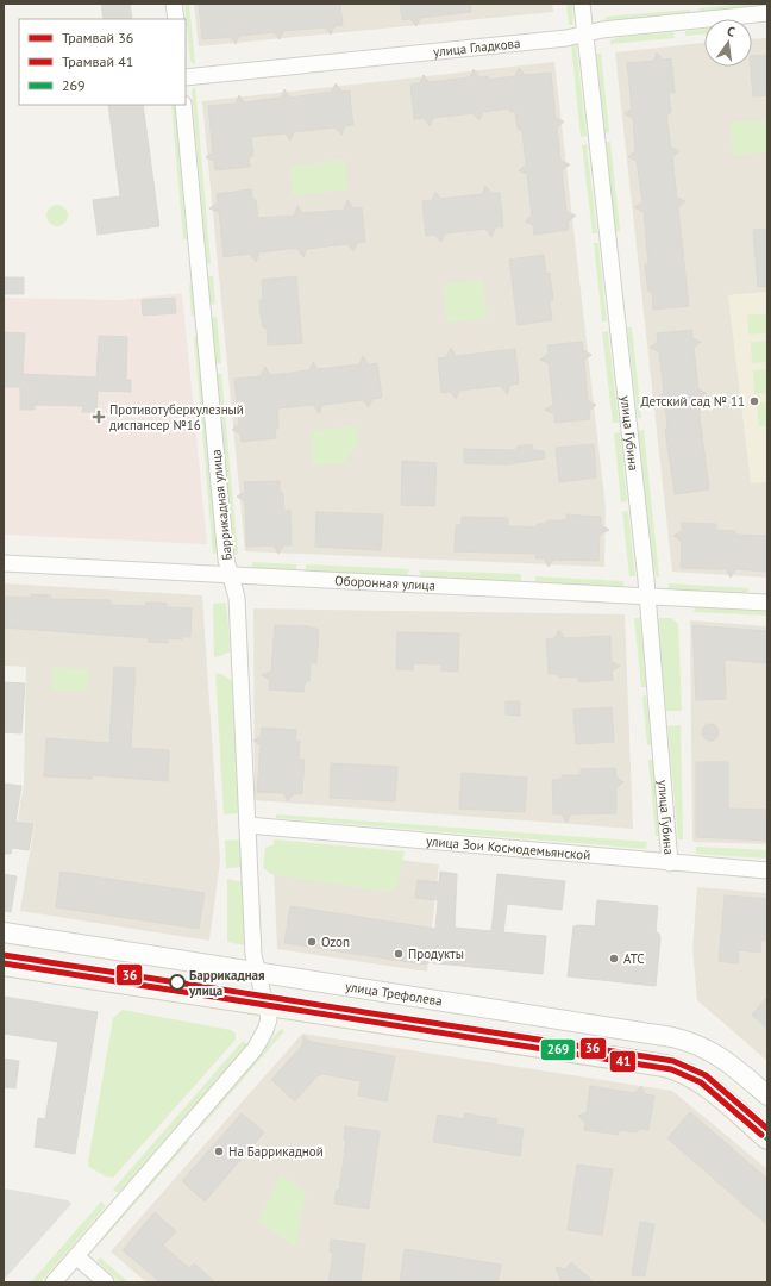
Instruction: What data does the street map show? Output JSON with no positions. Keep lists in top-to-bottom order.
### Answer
{
  "streets": {
    "street": [
      "улица Гладкова",
      "улица Губина",
      "Баррикадная улица",
      "Оборонная улица",
      "улица Зои Космодемьянской",
      "улица Трефолева"
    ]
  },
  "crossings": [
    ["улица Гладкова", "улица Губина"],
    ["улица Губина", "Оборонная улица"],
    ["улица Губина", "улица Зои Космодемьянской"],
    ["Баррикадная улица", "Оборонная улица"],
    ["Баррикадная улица", "улица Зои Космодемьянской"],
    ["Баррикадная улица", "улица Трефолева"]
  ],
  "places": {
    "other": [
      "Детский сад № 11",
      "Ozon",
      "Продукты",
      "АТС",
      "Баррикадная улица",
      "На Баррикадной"
    ],
    "health": ["Противотуберкулезный диспансер №16"]
  },
  "lines": ["tram line 36", "tram line 41", "transit line 269"],
  "legend": ["Трамвай 36", "Трамвай 41", "269"],
  "north": "top"
}
